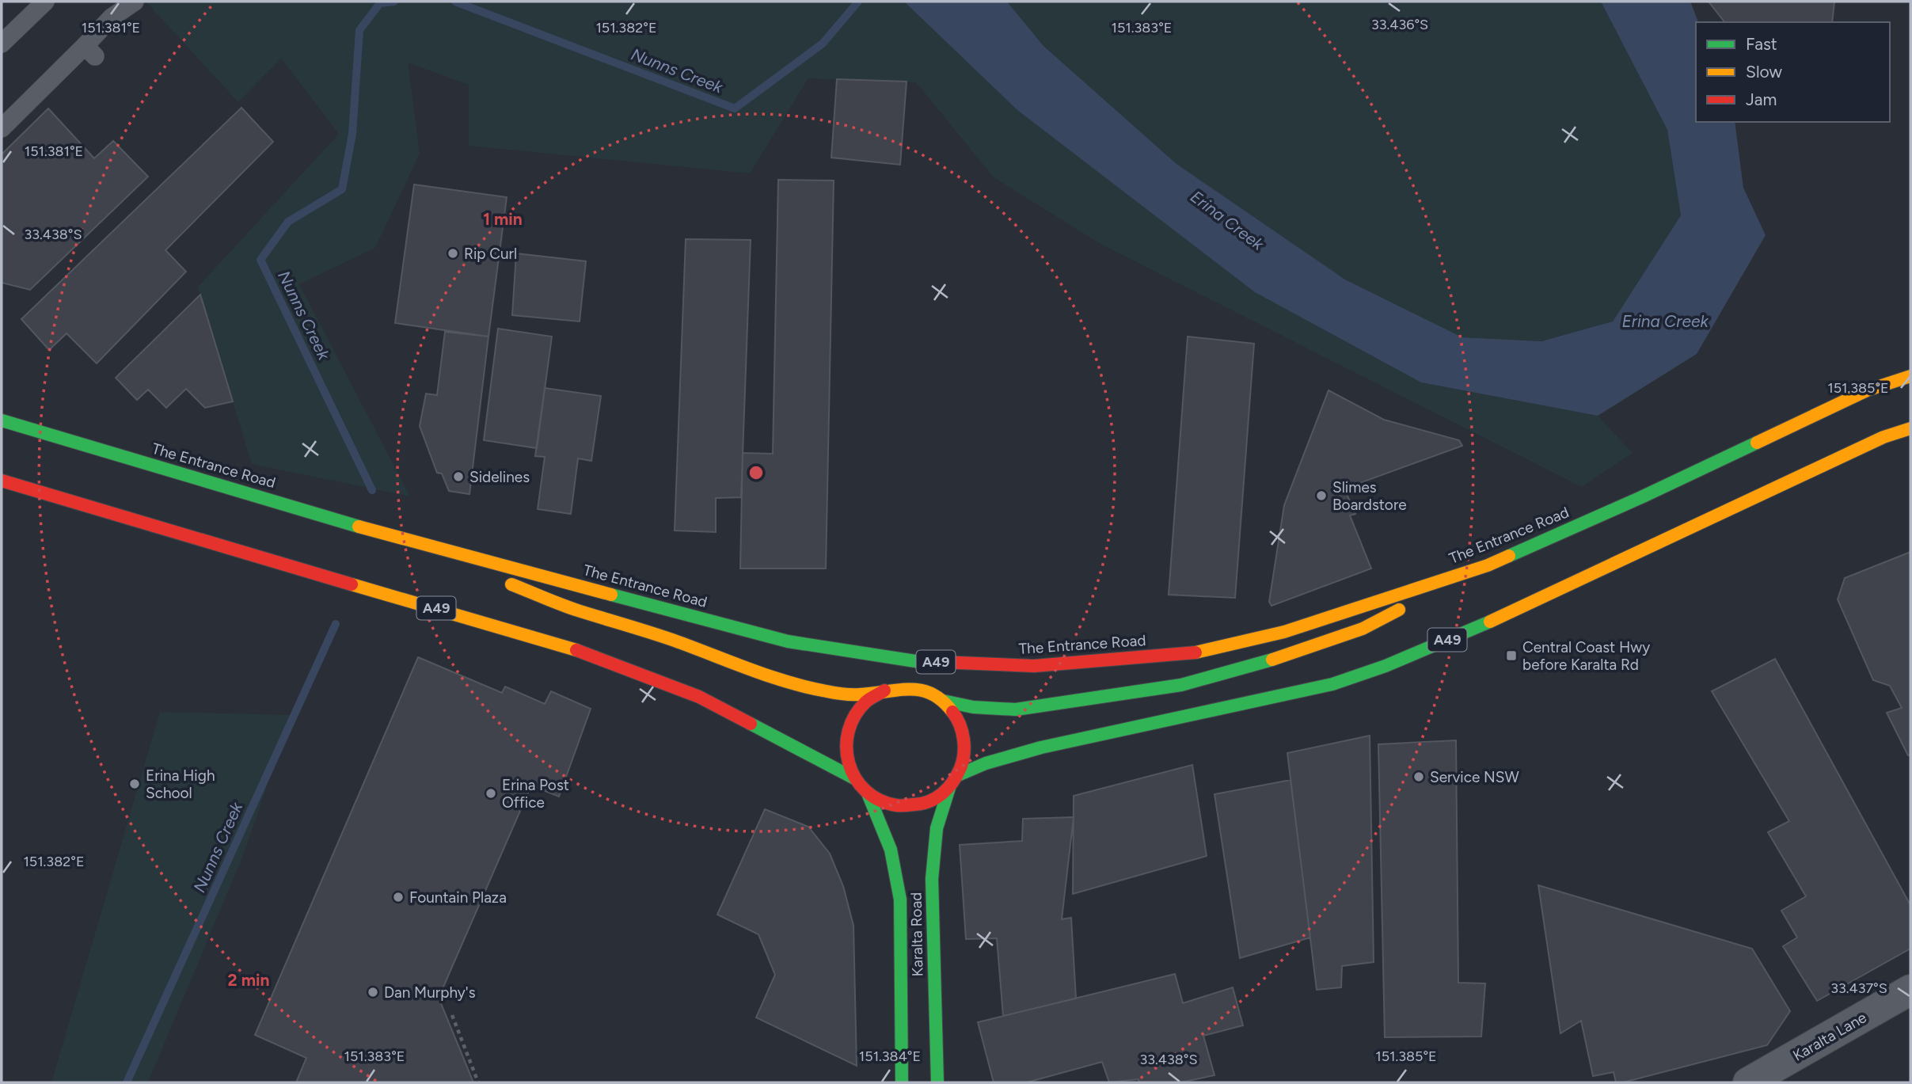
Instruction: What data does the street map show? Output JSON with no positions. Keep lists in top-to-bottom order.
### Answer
{
  "streets": {
    "main road": ["The Entrance Road", "A49", "Karalta Road"],
    "street": ["Karalta Lane"]
  },
  "crossings": [
    ["The Entrance Road", "A49"],
    ["A49", "Karalta Road"]
  ],
  "water": ["Nunns Creek", "Erina Creek"],
  "places": {
    "other": [
      "Rip Curl",
      "Sidelines",
      "Slimes Boardstore",
      "Service NSW",
      "Erina High School",
      "Erina Post Office",
      "Fountain Plaza",
      "Dan Murphy's"
    ],
    "transit": ["Central Coast Hwy before Karalta Rd"]
  },
  "legend": ["Fast", "Slow", "Jam"],
  "coordinates": [
    "33.436°S",
    "151.381°E",
    "151.383°E",
    "151.382°E",
    "33.438°S",
    "151.385°E",
    "33.437°S",
    "151.384°E"
  ],
  "rings": ["1 min", "2 min"]
}
